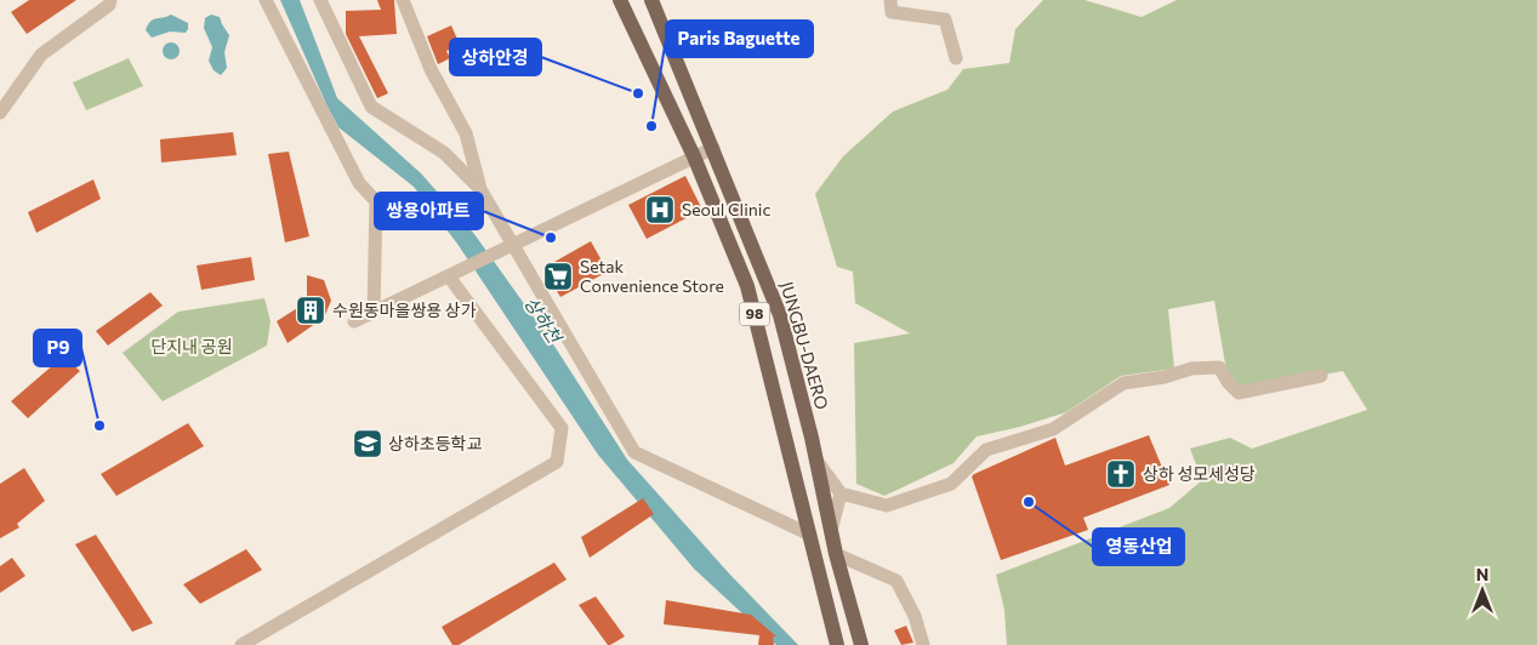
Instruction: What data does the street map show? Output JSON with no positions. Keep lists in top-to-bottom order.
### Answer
{
  "streets": {
    "main road": ["98", "JUNGBU-DAERO"]
  },
  "water": ["상하천"],
  "parks": ["단지내 공원"],
  "places": {
    "other": [
      "상하안경",
      "Paris Baguette",
      "쌍용아파트",
      "P9",
      "영동산업"
    ],
    "hospital": ["Seoul Clinic"],
    "supermarket": ["Setak Convenience Store"],
    "building": ["수원동마을쌍용 상가"],
    "school or university": ["상하초등학교"],
    "church": ["상하 성모세성당"]
  },
  "north": "top"
}
